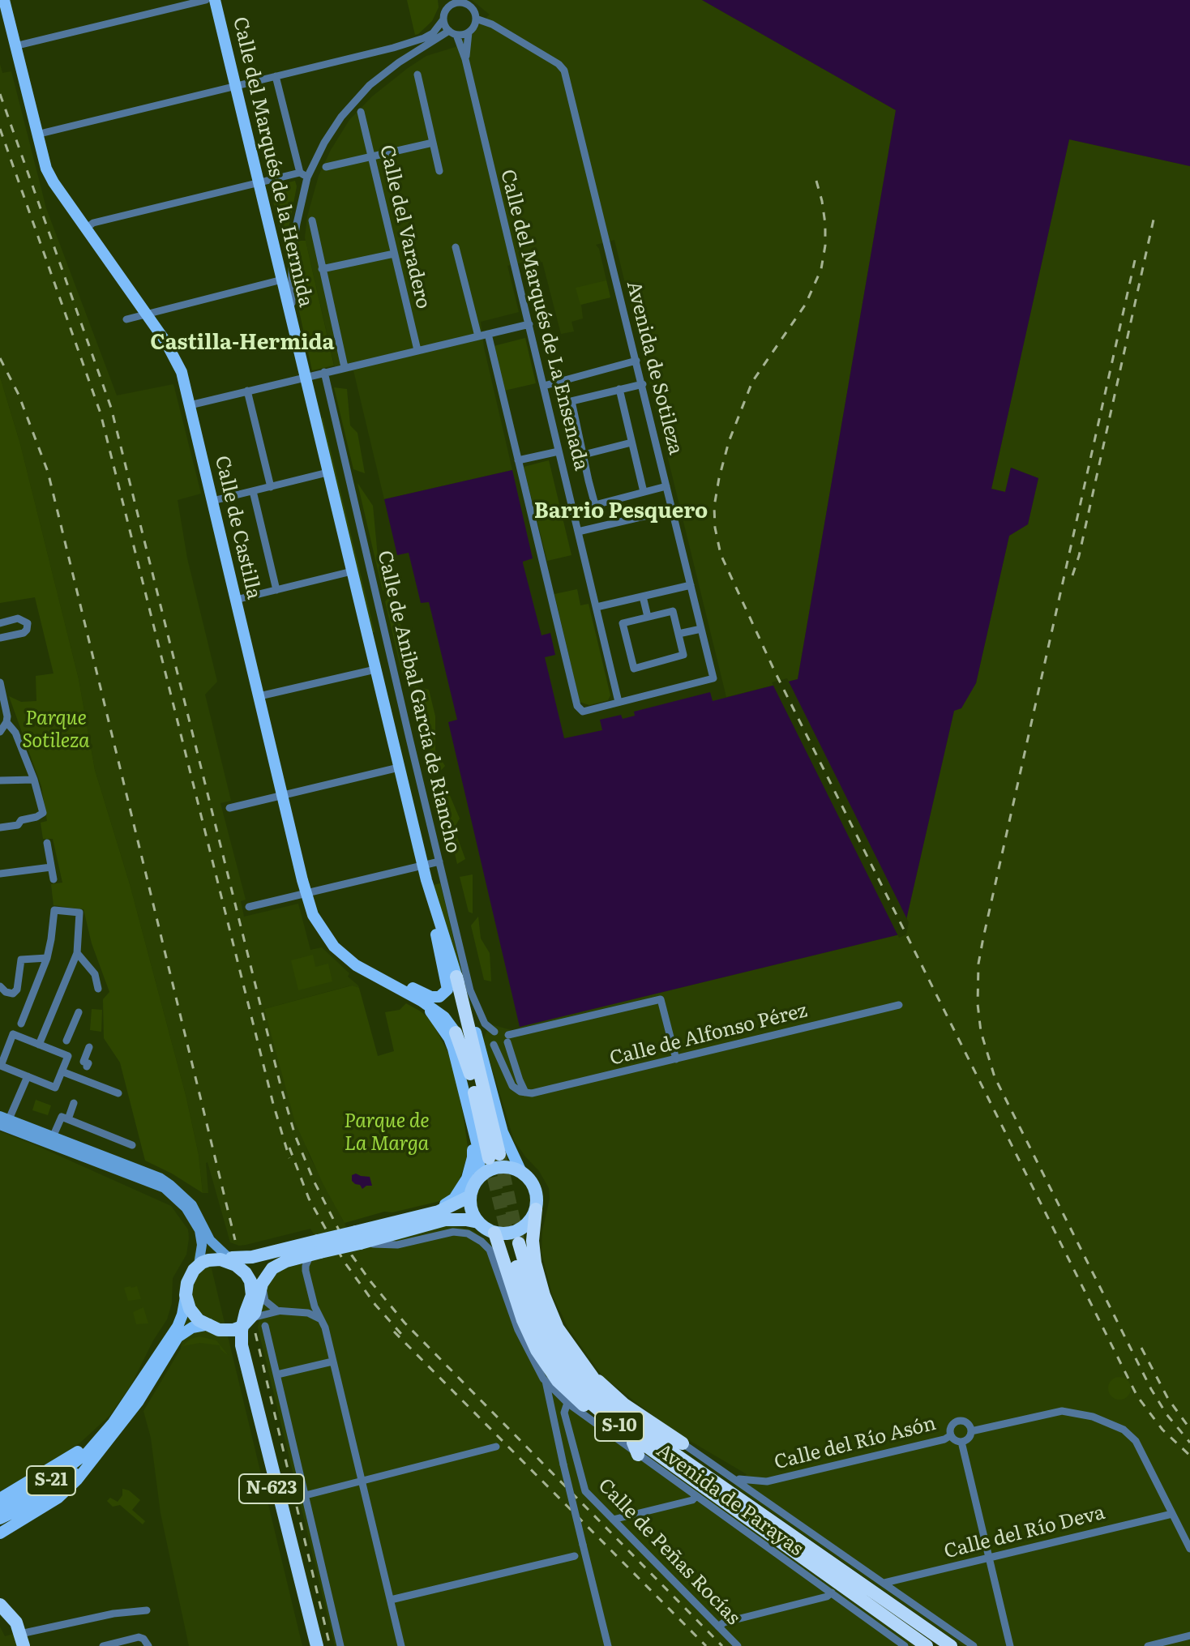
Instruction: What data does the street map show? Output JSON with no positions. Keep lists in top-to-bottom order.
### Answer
{
  "streets": {
    "highway": ["S-10", "S-21", "N-623"],
    "main road": ["Calle del Marqués de la Hermida", "Calle de Castilla"],
    "street": [
      "Calle del Varadero",
      "Calle del Marqués de La Ensenada",
      "Avenida de Sotileza",
      "Calle de Anibal García de Riancho",
      "Calle de Alfonso Pérez",
      "Calle del Río Asón",
      "Avenida de Parayas",
      "Calle del Río Deva",
      "Calle de Peñas Rocías"
    ]
  },
  "crossings": [
    ["Calle del Marqués de La Ensenada", "Avenida de Sotileza"],
    ["Calle del Río Asón", "Avenida de Parayas"],
    ["S-21", "N-623"],
    ["Avenida de Parayas", "Calle del Río Deva"],
    ["Avenida de Parayas", "Calle de Peñas Rocías"]
  ],
  "districts": ["Castilla-Hermida", "Barrio Pesquero"],
  "parks": ["Parque Sotileza", "Parque de La Marga"]
}
